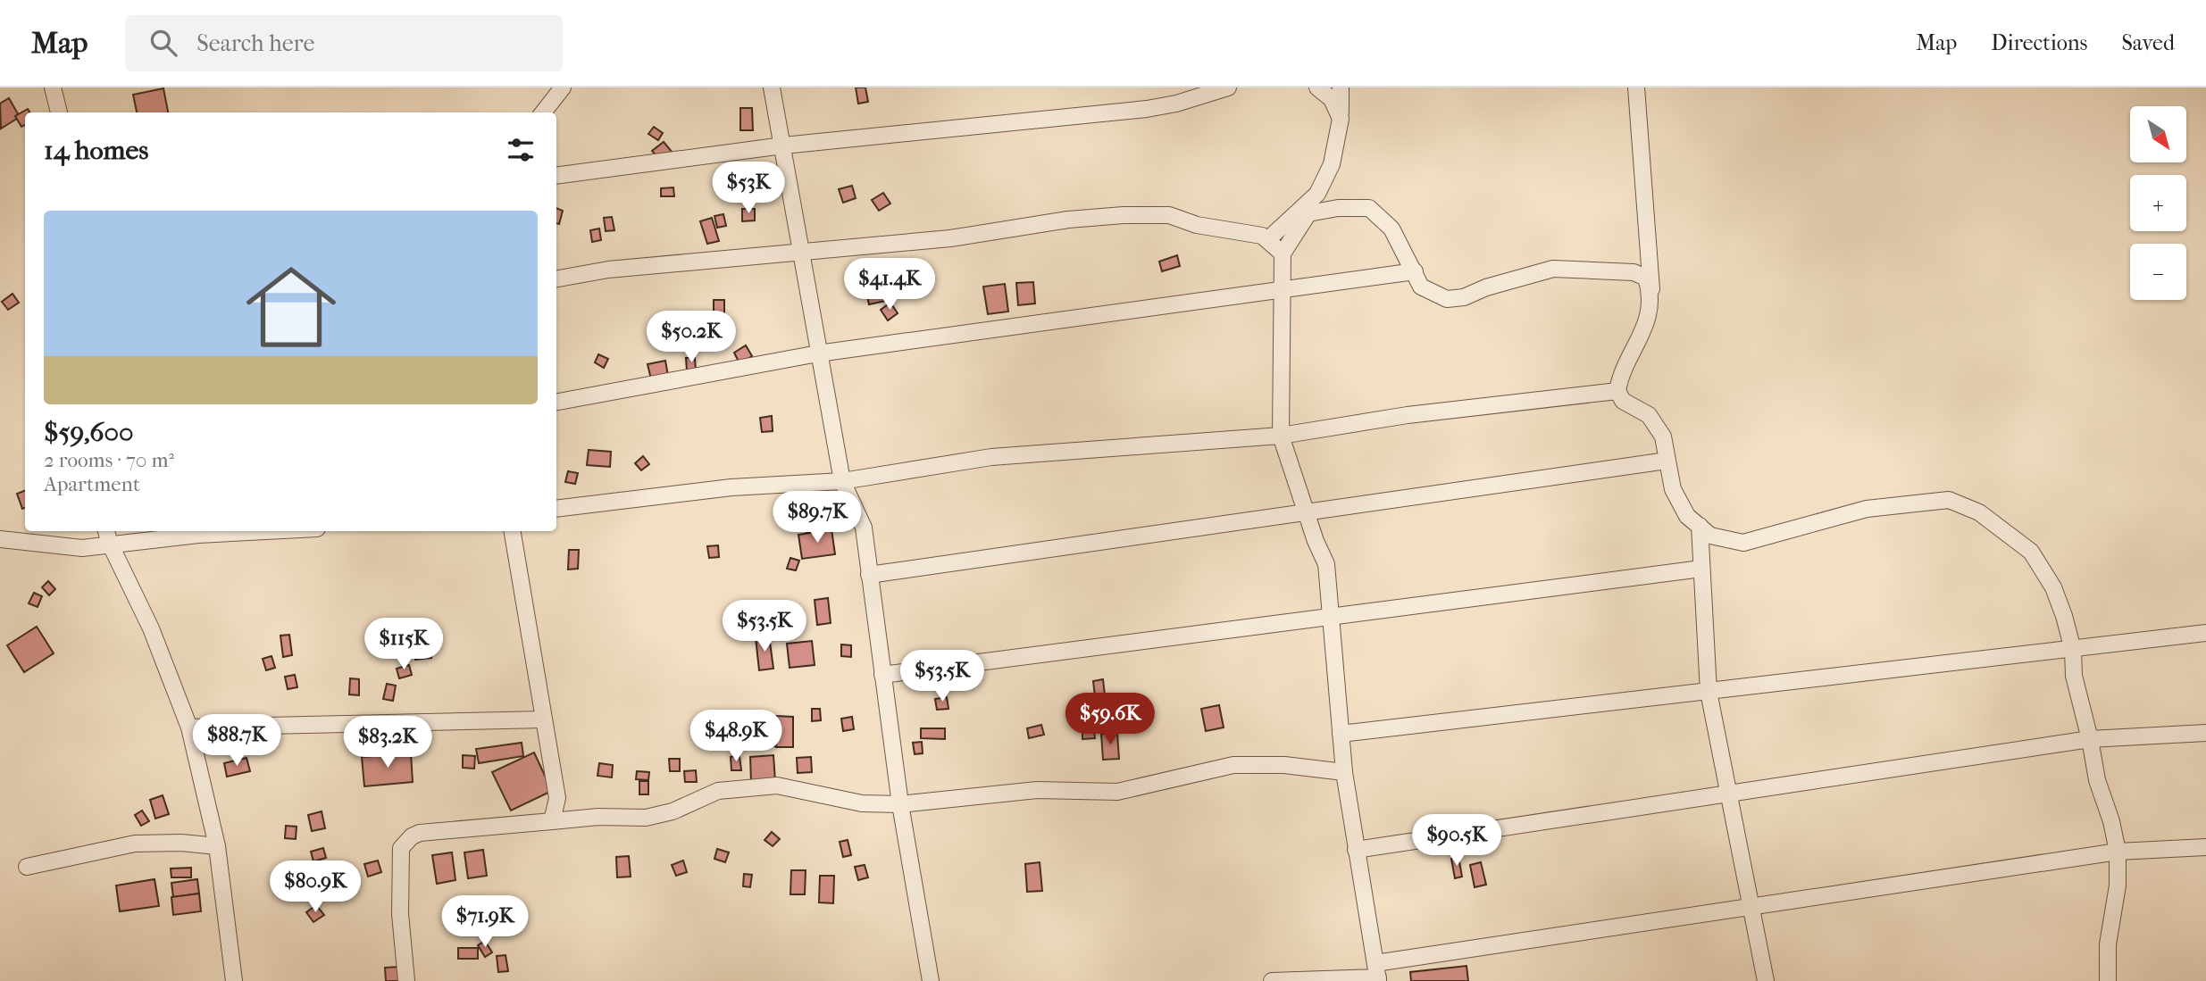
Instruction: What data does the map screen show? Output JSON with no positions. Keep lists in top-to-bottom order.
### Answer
{
  "north": "bottom right",
  "page": {
    "header": "Map",
    "search": "Search here",
    "nav": ["Map", "Directions", "Saved"],
    "map_buttons": ["+", "−"],
    "heading": "14 homes",
    "price": [
      "$53K",
      "$41.4K",
      "$50.2K",
      "$89.7K",
      "$53.5K",
      "$115K",
      "$53.5K",
      "$59.6K",
      "$48.9K",
      "$88.7K",
      "$83.2K",
      "$90.5K",
      "$80.9K",
      "$71.9K"
    ],
    "list": [
      {
        "name": "$59,600",
        "note": "2 rooms · 70 m² · Apartment"
      }
    ]
  }
}
